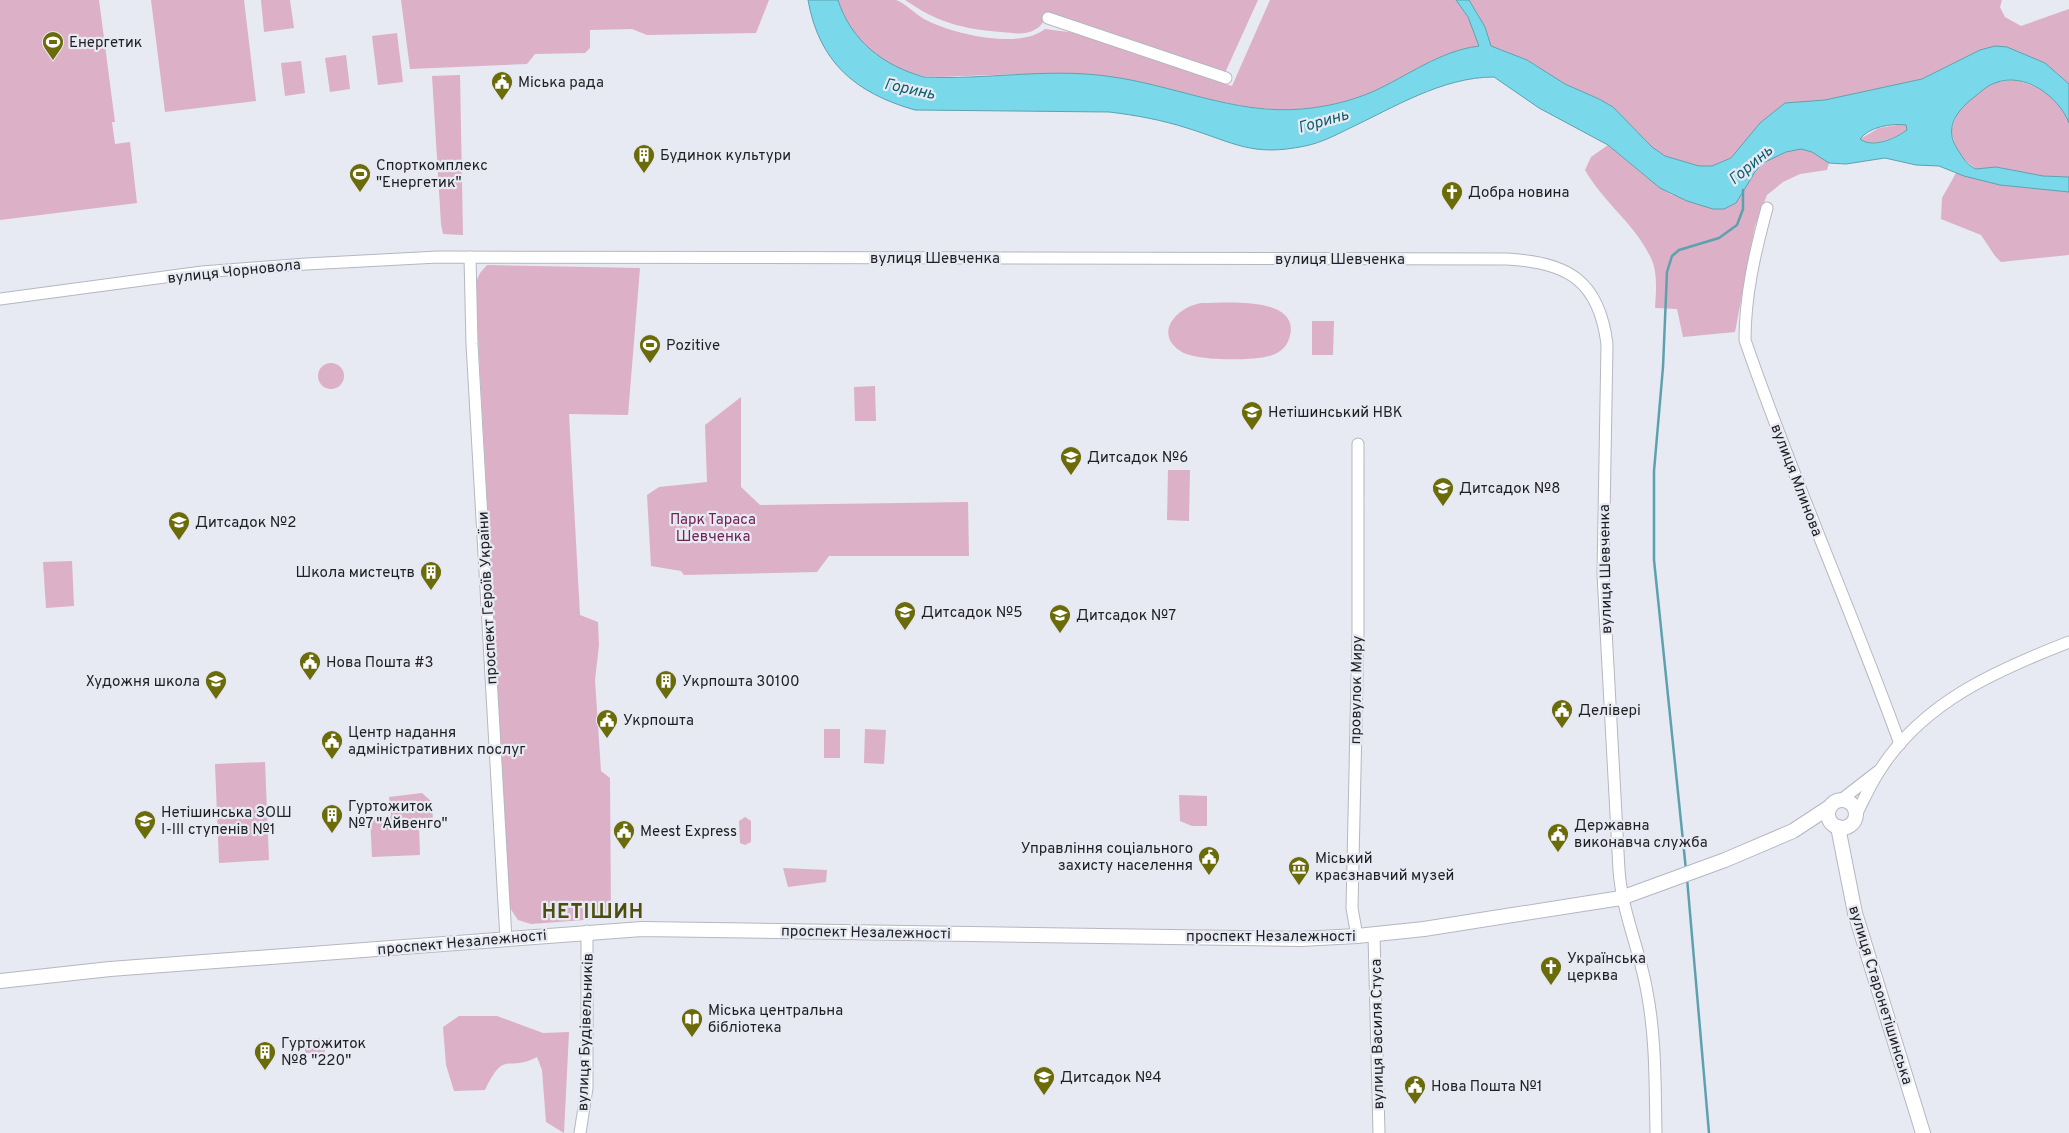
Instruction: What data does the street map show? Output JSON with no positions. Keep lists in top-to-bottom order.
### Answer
{
  "streets": {
    "main road": ["проспект Незалежності", "вулиця Старонетішинська"],
    "street": [
      "вулиця Шевченка",
      "вулиця Чорновола",
      "вулиця Млинова",
      "проспект Героїв України",
      "провулок Миру",
      "вулиця Будівельників",
      "вулиця Василя Стуса"
    ]
  },
  "crossings": [
    ["вулиця Шевченка", "вулиця Чорновола"],
    ["вулиця Шевченка", "проспект Героїв України"],
    ["вулиця Шевченка", "проспект Незалежності"],
    ["вулиця Чорновола", "проспект Героїв України"],
    ["проспект Героїв України", "проспект Незалежності"],
    ["провулок Миру", "проспект Незалежності"],
    ["проспект Незалежності", "вулиця Будівельників"],
    ["проспект Незалежності", "вулиця Василя Стуса"]
  ],
  "districts": ["НЕТІШИН"],
  "water": ["Горинь"],
  "parks": ["Парк Тараса Шевченка"],
  "places": {
    "sports": ["Енергетик", "Спорткомплекс \"Енергетик\"", "Pozitive"],
    "public building": [
      "Міська рада",
      "Нова Пошта #3",
      "Делівері",
      "Укрпошта",
      "Центр надання адміністративних послуг",
      "Meest Express",
      "Державна виконавча служба",
      "Управління соціального захисту населення",
      "Нова Пошта №1"
    ],
    "building": [
      "Будинок культури",
      "Школа мистецтв",
      "Укрпошта 30100",
      "Гуртожиток №7 \"Айвенго\"",
      "Гуртожиток №8 \"220\""
    ],
    "church": ["Добра новина", "Українська церква"],
    "school or university": [
      "Нетішинський НВК",
      "Дитсадок №6",
      "Дитсадок №8",
      "Дитсадок №2",
      "Дитсадок №5",
      "Дитсадок №7",
      "Художня школа",
      "Нетішинська ЗОШ І-ІІІ ступенів №1",
      "Дитсадок №4"
    ],
    "museum": ["Міський краєзнавчий музей"],
    "library": ["Міська центральна бібліотека"]
  }
}
